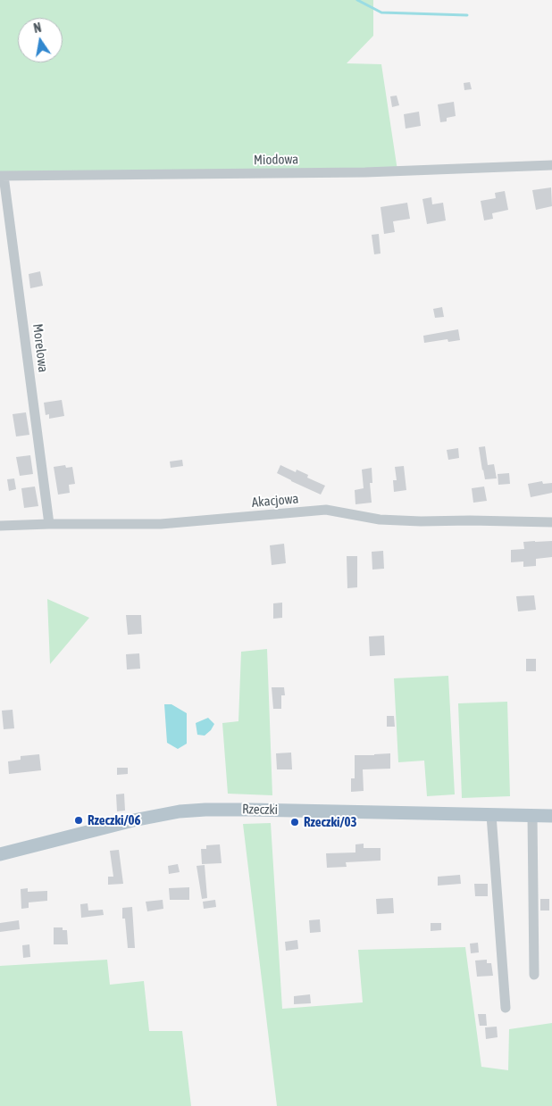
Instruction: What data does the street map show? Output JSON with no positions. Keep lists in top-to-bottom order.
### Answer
{
  "streets": {
    "main road": ["Rzeczki"],
    "street": ["Miodowa", "Morelowa", "Akacjowa"]
  },
  "crossings": [
    ["Miodowa", "Morelowa"],
    ["Morelowa", "Akacjowa"]
  ],
  "places": ["Rzeczki/06", "Rzeczki/03"],
  "north": "top"
}
